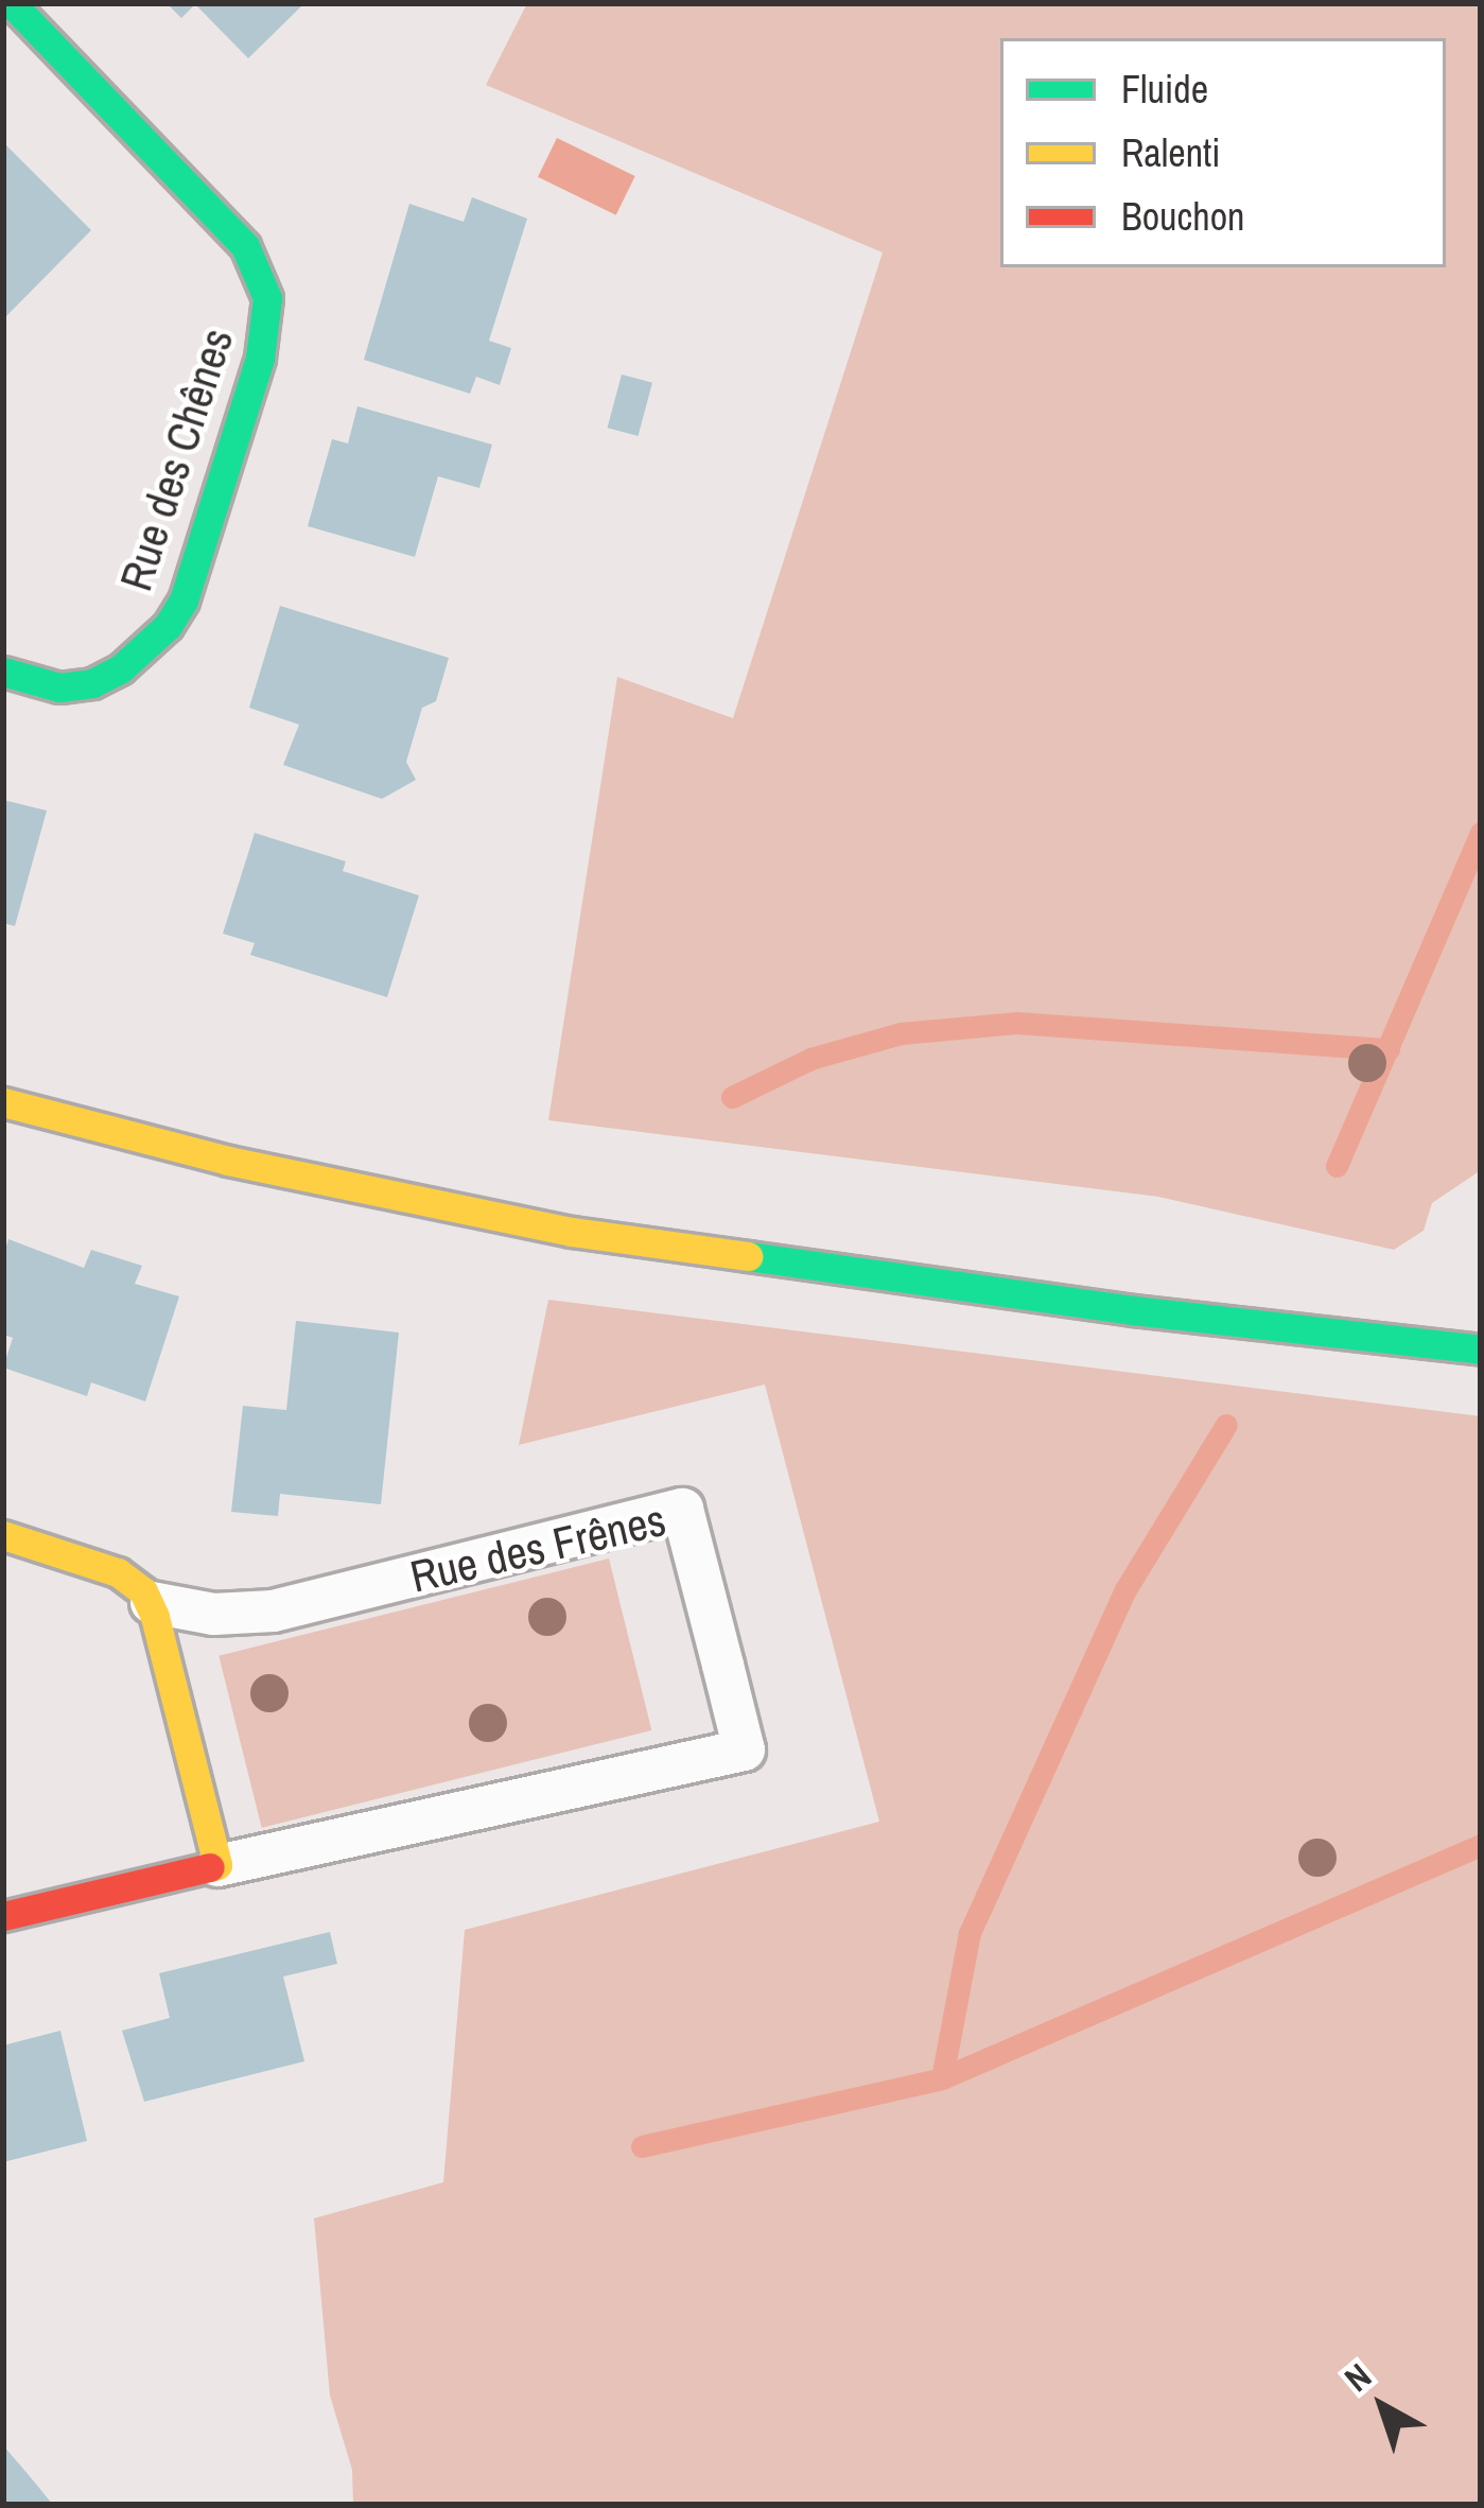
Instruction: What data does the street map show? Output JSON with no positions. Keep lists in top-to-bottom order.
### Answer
{
  "streets": {
    "street": ["Rue des Chênes", "Rue des Frênes"]
  },
  "legend": ["Fluide", "Ralenti", "Bouchon"],
  "north": "top left"
}
